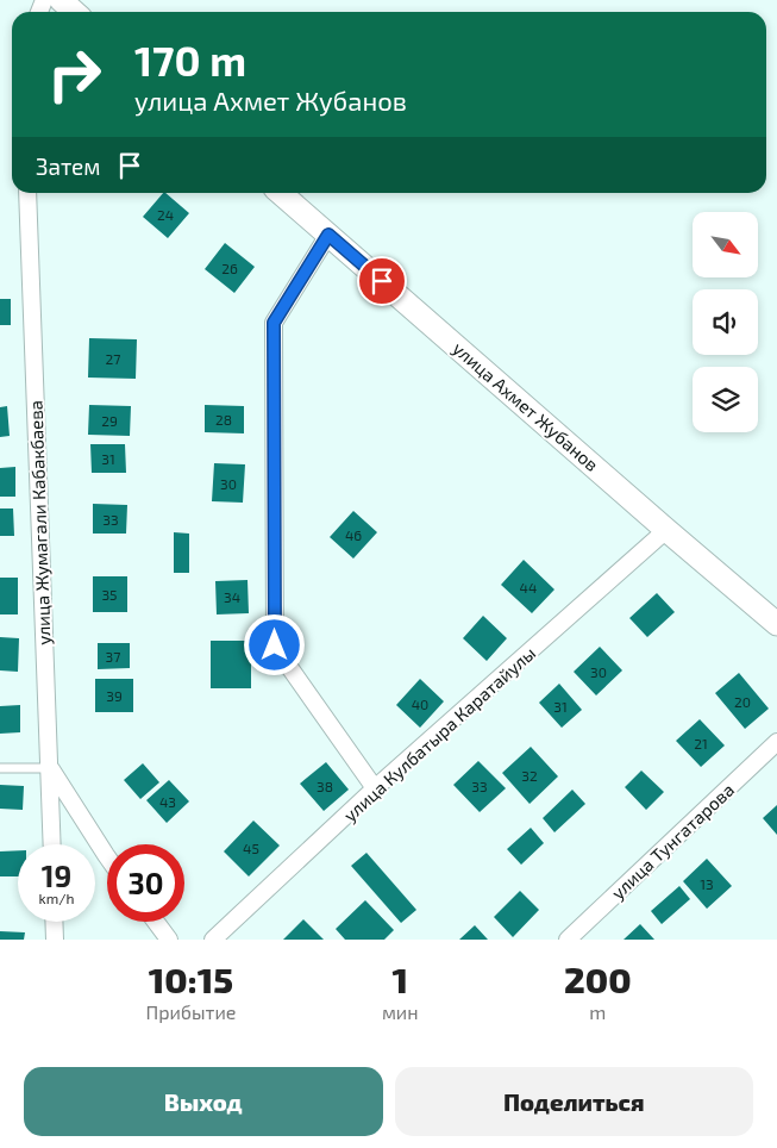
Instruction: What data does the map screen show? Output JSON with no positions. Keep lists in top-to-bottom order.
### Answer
{
  "streets": {
    "main road": ["улица Ахмет Жубанов"],
    "street": ["улица Жумагали Кабакбаева", "улица Кулбатыра Каратайулы", "улица Тунгатарова"]
  },
  "crossings": [
    ["улица Ахмет Жубанов", "улица Кулбатыра Каратайулы"]
  ],
  "house_numbers": [
    "24",
    "26",
    "27",
    "28",
    "29",
    "31",
    "30",
    "33",
    "46",
    "44",
    "35",
    "34",
    "37",
    "30",
    "39",
    "20",
    "40",
    "31",
    "21",
    "32",
    "38",
    "33",
    "43",
    "45",
    "13"
  ],
  "north": "bottom right",
  "page": {
    "turn": ["170 m", "улица Ахмет Жубанов"],
    "then": "Затем",
    "speed": "19 km/h",
    "limit": "30",
    "eta": [
      "10:15",
      "Прибытие",
      "1",
      "мин",
      "200",
      "m"
    ],
    "buttons": ["Выход", "Поделиться"]
  }
}
